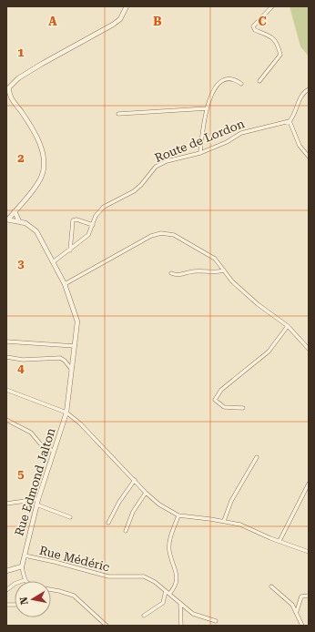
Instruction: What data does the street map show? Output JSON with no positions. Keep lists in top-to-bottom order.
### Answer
{
  "streets": {
    "street": ["Route de Lordon", "Rue Edmond Jalton", "Rue Médéric"]
  },
  "crossings": [
    ["Route de Lordon", "Rue Edmond Jalton"],
    ["Rue Edmond Jalton", "Rue Médéric"]
  ],
  "north": "left",
  "grid": {
    "columns": ["A", "B", "C"],
    "rows": [
      "1",
      "2",
      "3",
      "4",
      "5"
    ]
  }
}
